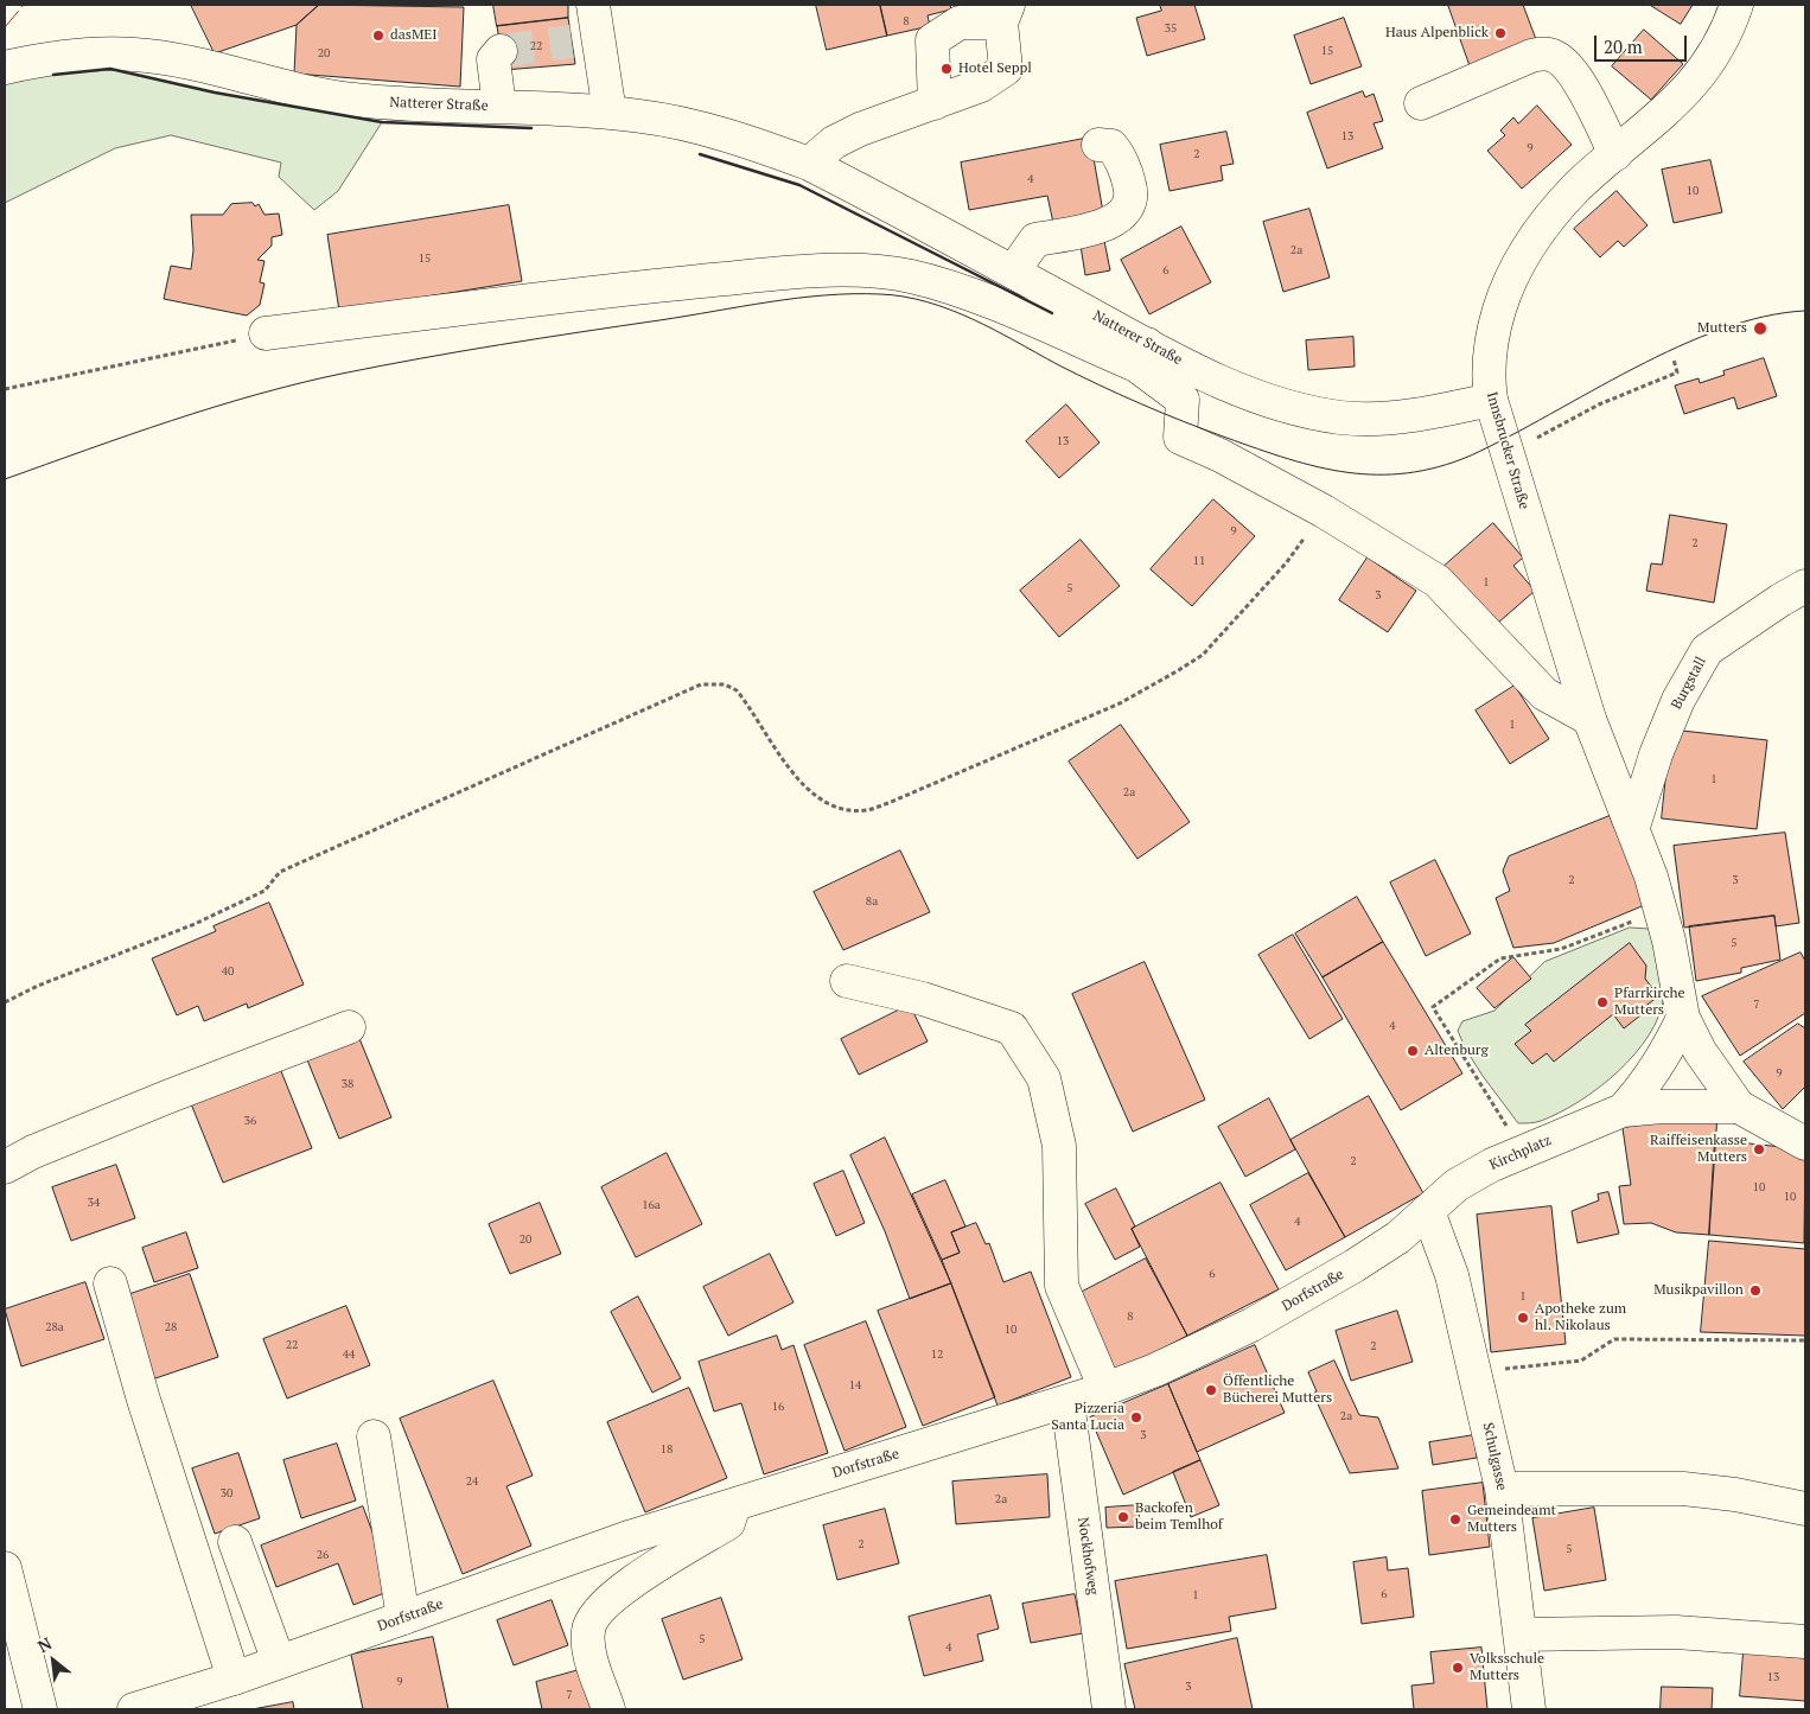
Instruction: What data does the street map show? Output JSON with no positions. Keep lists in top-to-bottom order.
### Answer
{
  "streets": {
    "main road": [
      "Natterer Straße",
      "Innsbrucker Straße",
      "Burgstall",
      "Kirchplatz",
      "Dorfstraße",
      "Schulgasse",
      "Nockhofweg"
    ]
  },
  "crossings": [
    ["Natterer Straße", "Innsbrucker Straße"],
    ["Innsbrucker Straße", "Burgstall"],
    ["Innsbrucker Straße", "Kirchplatz"],
    ["Burgstall", "Kirchplatz"],
    ["Kirchplatz", "Dorfstraße"],
    ["Kirchplatz", "Schulgasse"],
    ["Dorfstraße", "Schulgasse"],
    ["Dorfstraße", "Nockhofweg"]
  ],
  "places": [
    "Haus Alpenblick",
    "dasMEI",
    "Hotel Seppl",
    "Mutters",
    "Pfarrkirche Mutters",
    "Altenburg",
    "Raiffeisenkasse Mutters",
    "Musikpavillon",
    "Apotheke zum hl. Nikolaus",
    "Öffentliche Bücherei Mutters",
    "Pizzeria Santa Lucia",
    "Backofen beim Temlhof",
    "Gemeindeamt Mutters",
    "Volksschule Mutters"
  ],
  "house_numbers": [
    "8",
    "35",
    "22",
    "15",
    "20",
    "13",
    "9",
    "2",
    "4",
    "10",
    "2a",
    "15",
    "6",
    "13",
    "9",
    "2",
    "11",
    "1",
    "5",
    "3",
    "1",
    "1",
    "2a",
    "2",
    "3",
    "8a",
    "5",
    "40",
    "7",
    "4",
    "9",
    "38",
    "36",
    "2",
    "10",
    "10",
    "34",
    "16a",
    "4",
    "20",
    "6",
    "1",
    "8",
    "28a",
    "28",
    "10",
    "22",
    "2",
    "44",
    "12",
    "14",
    "16",
    "2a",
    "3",
    "18",
    "24",
    "30",
    "2a",
    "2",
    "5",
    "26",
    "6",
    "1",
    "5",
    "4",
    "13",
    "9",
    "3",
    "7"
  ],
  "scale_bar": "20 m",
  "north": "top left"
}
